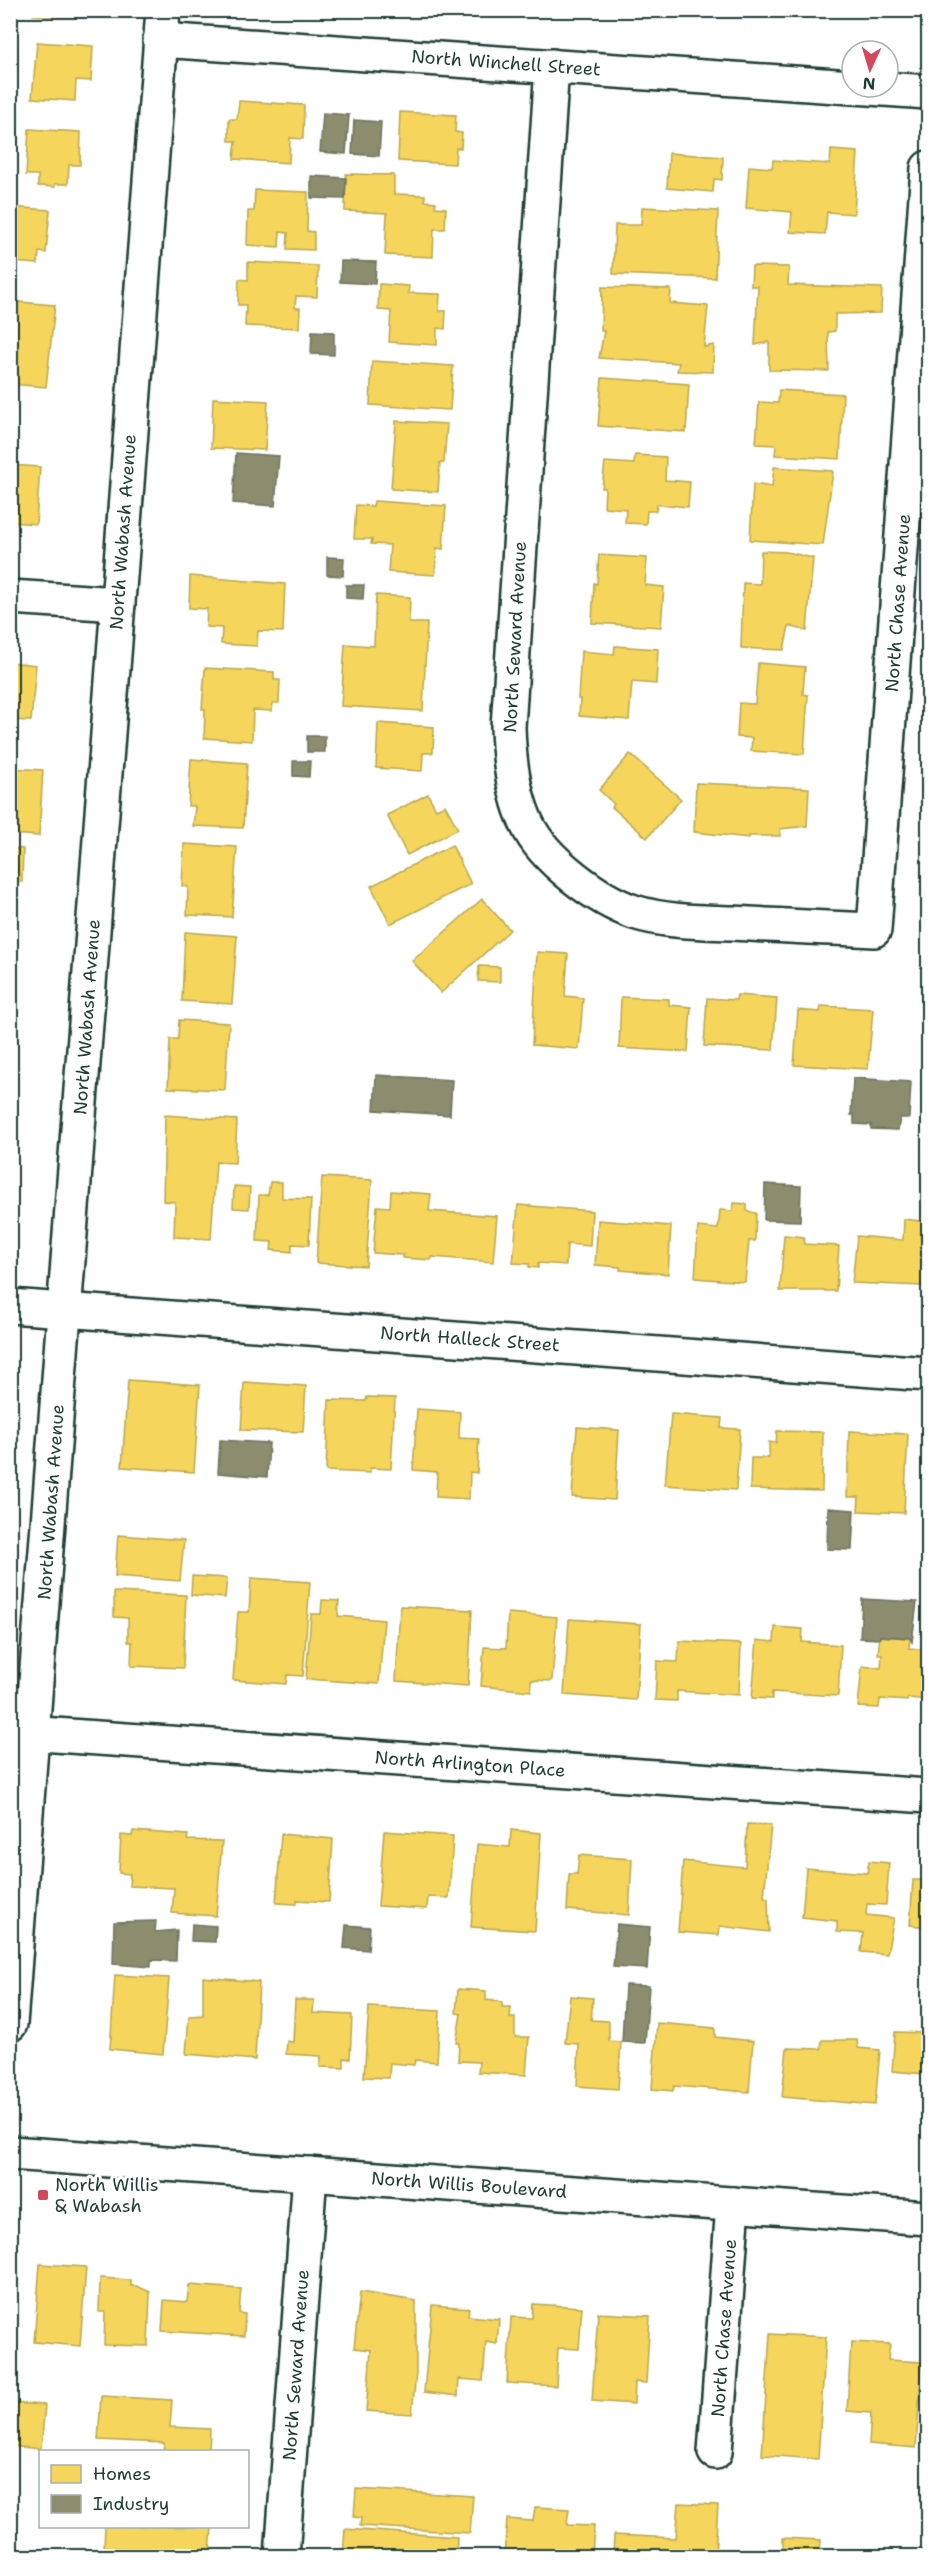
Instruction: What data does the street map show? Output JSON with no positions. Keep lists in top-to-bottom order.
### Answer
{
  "streets": {
    "street": [
      "North Winchell Street",
      "North Wabash Avenue",
      "North Chase Avenue",
      "North Seward Avenue",
      "North Halleck Street",
      "North Arlington Place",
      "North Willis Boulevard"
    ]
  },
  "crossings": [
    ["North Winchell Street", "North Wabash Avenue"],
    ["North Winchell Street", "North Seward Avenue"],
    ["North Wabash Avenue", "North Halleck Street"],
    ["North Wabash Avenue", "North Arlington Place"],
    ["North Chase Avenue", "North Seward Avenue"],
    ["North Chase Avenue", "North Willis Boulevard"],
    ["North Seward Avenue", "North Willis Boulevard"]
  ],
  "places": {
    "transit": ["North Willis & Wabash"]
  },
  "legend": ["Homes", "Industry"],
  "north": "bottom"
}
